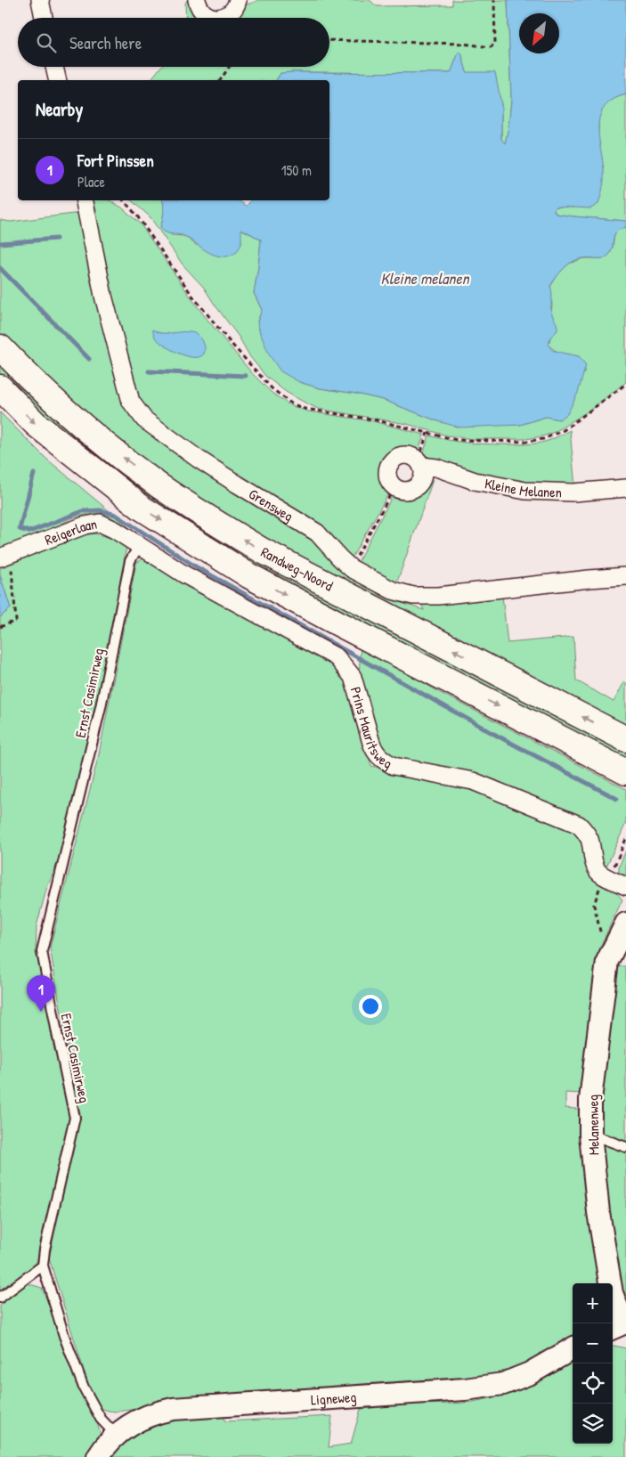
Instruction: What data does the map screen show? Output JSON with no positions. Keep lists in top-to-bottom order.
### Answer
{
  "streets": {
    "main road": ["Randweg-Noord"],
    "street": [
      "Kleine Melanen",
      "Grensweg",
      "Reigerlaan",
      "Prins Mauritsweg",
      "Melanenweg",
      "Ligneweg"
    ],
    "lane": ["Ernst Casimirweg"]
  },
  "crossings": [
    ["Reigerlaan", "Ernst Casimirweg"],
    ["Reigerlaan", "Prins Mauritsweg"],
    ["Ernst Casimirweg", "Prins Mauritsweg"],
    ["Ernst Casimirweg", "Ligneweg"]
  ],
  "water": ["Kleine melanen"],
  "north": "bottom left",
  "page": {
    "search": "Search here",
    "heading": "Nearby",
    "list": [
      {
        "mark": "1",
        "name": "Fort Pinssen",
        "note": "Place",
        "value": "150 m"
      }
    ],
    "pins": "1",
    "map_buttons": ["+", "−"]
  }
}
